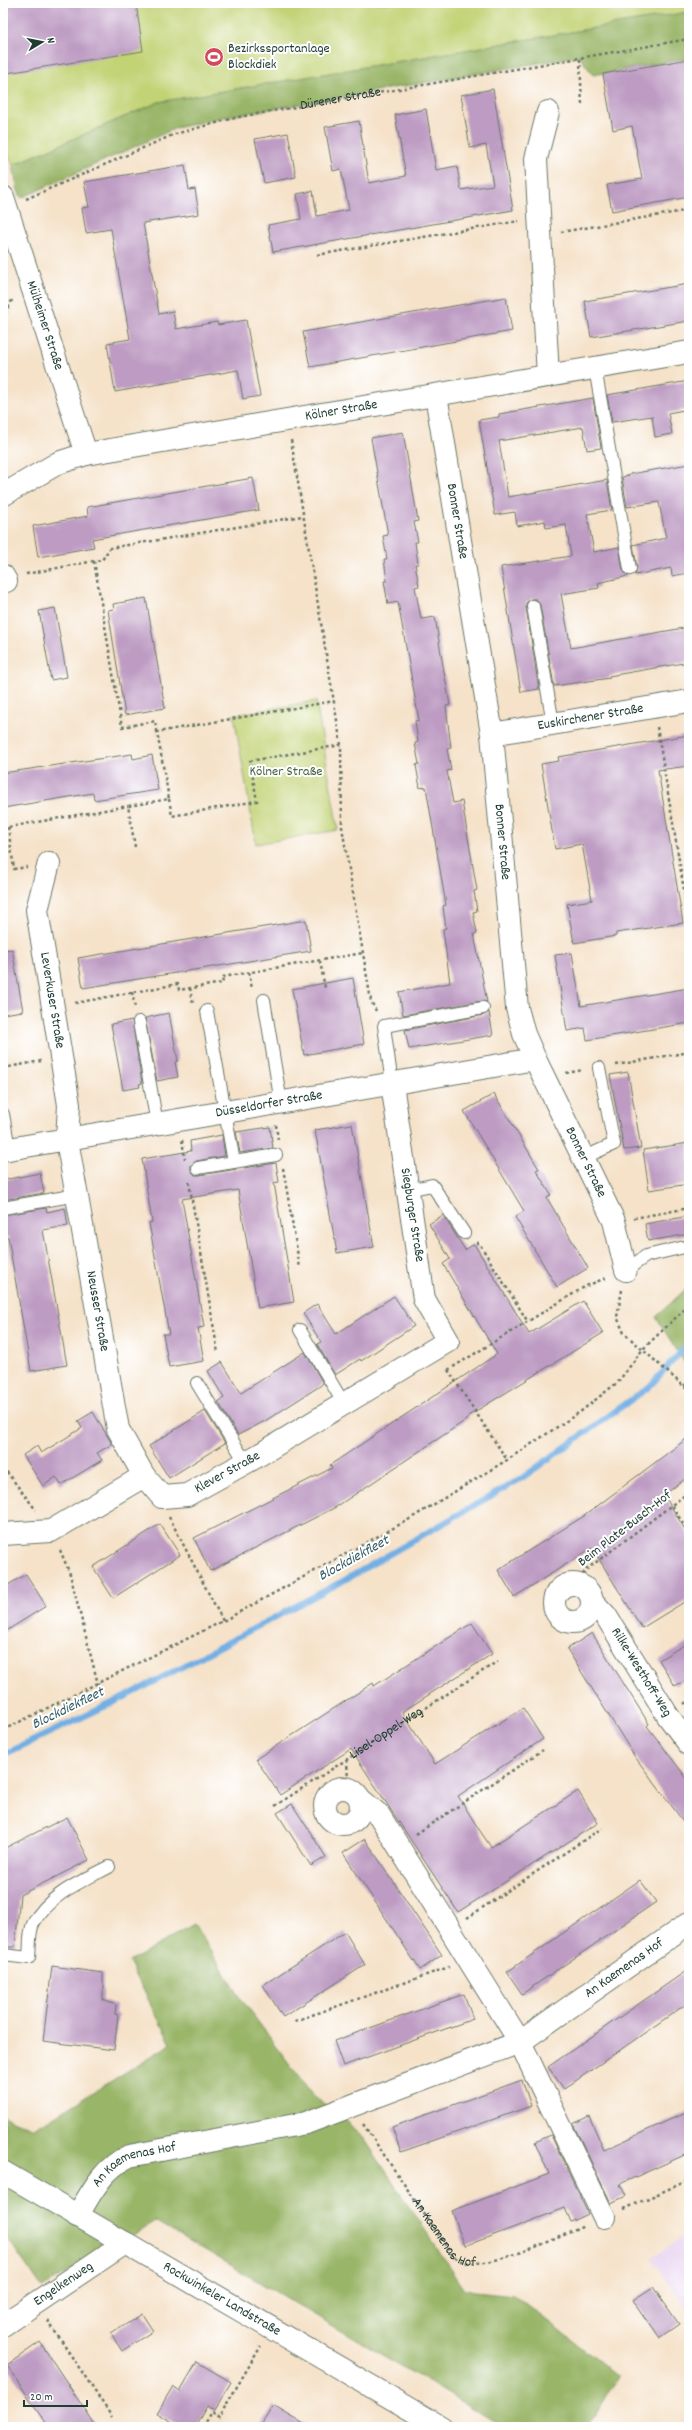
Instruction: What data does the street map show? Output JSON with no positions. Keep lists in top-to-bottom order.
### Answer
{
  "streets": {
    "street": [
      "Mülheimer Straße",
      "Kölner Straße",
      "Bonner Straße",
      "Euskirchener Straße",
      "Leverkuser Straße",
      "Düsseldorfer Straße",
      "Siegburger Straße",
      "Neusser Straße",
      "Klever Straße",
      "Rilke-Westhoff-Weg",
      "An Kaemenas Hof",
      "Engelkenweg",
      "Rockwinkeler Landstraße"
    ],
    "path": ["Dürener Straße", "Beim Plate-Busch-Hof", "Lisel-Oppel-Weg"]
  },
  "crossings": [
    ["Dürener Straße", "Mülheimer Straße"],
    ["Mülheimer Straße", "Kölner Straße"],
    ["Kölner Straße", "Bonner Straße"],
    ["Bonner Straße", "Euskirchener Straße"],
    ["Bonner Straße", "Düsseldorfer Straße"],
    ["Leverkuser Straße", "Düsseldorfer Straße"],
    ["Leverkuser Straße", "Neusser Straße"],
    ["Düsseldorfer Straße", "Siegburger Straße"],
    ["Düsseldorfer Straße", "Neusser Straße"],
    ["Siegburger Straße", "Klever Straße"],
    ["Beim Plate-Busch-Hof", "Rilke-Westhoff-Weg"],
    ["An Kaemenas Hof", "Rockwinkeler Landstraße"],
    ["Engelkenweg", "Rockwinkeler Landstraße"]
  ],
  "water": ["Blockdiekfleet"],
  "parks": ["Kölner Straße"],
  "places": {
    "sports": ["Bezirkssportanlage Blockdiek"]
  },
  "scale_bar": "20 m",
  "north": "right"
}
